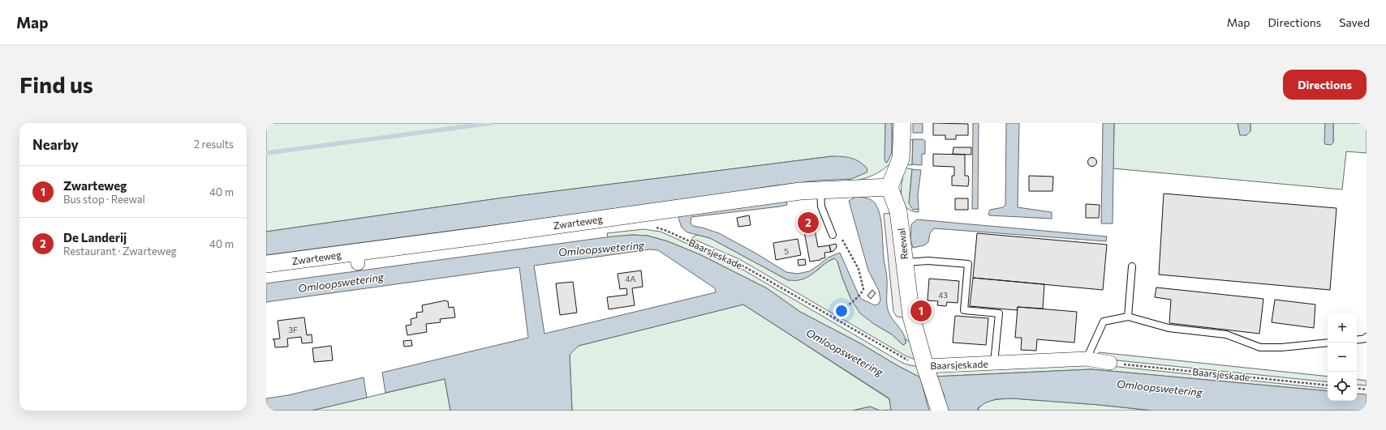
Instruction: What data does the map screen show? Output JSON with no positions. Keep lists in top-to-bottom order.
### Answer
{
  "streets": {
    "street": ["Zwarteweg", "Reewal", "Baarsjeskade"]
  },
  "crossings": [
    ["Zwarteweg", "Reewal"],
    ["Reewal", "Baarsjeskade"]
  ],
  "water": ["Omloopswetering"],
  "house_numbers": [
    "5",
    "4A",
    "43",
    "3F"
  ],
  "page": {
    "header": "Map",
    "nav": ["Map", "Directions", "Saved"],
    "buttons": "Directions",
    "title": "Find us",
    "heading": ["Nearby", "2 results"],
    "list": [
      {
        "mark": "1",
        "name": "Zwarteweg",
        "note": "Bus stop · Reewal",
        "value": "40 m"
      },
      {
        "mark": "2",
        "name": "De Landerij",
        "note": "Restaurant · Zwarteweg",
        "value": "40 m"
      }
    ],
    "pins": ["2", "1"],
    "map_buttons": ["+", "−"]
  }
}
